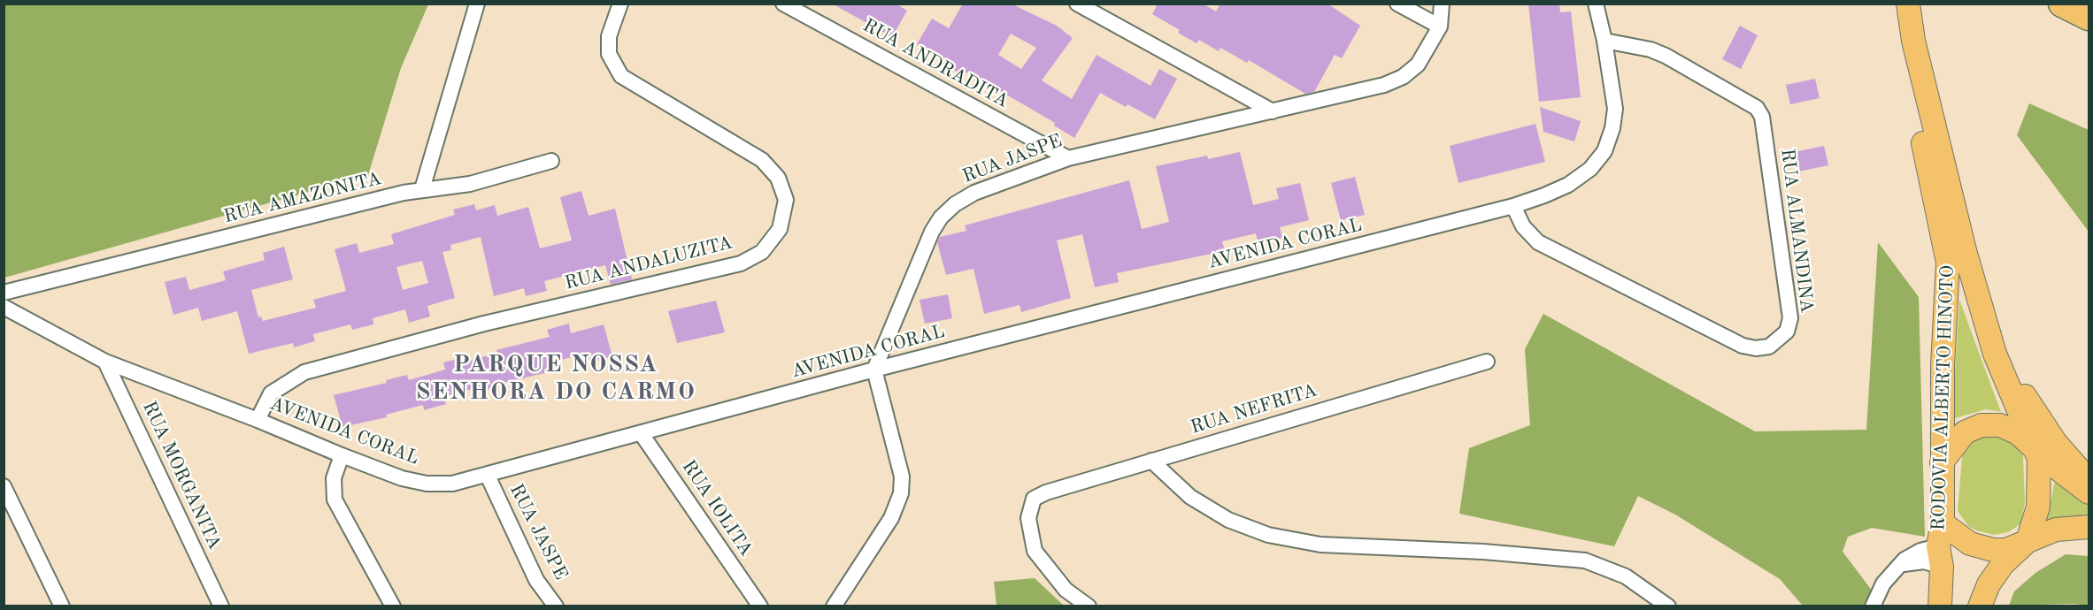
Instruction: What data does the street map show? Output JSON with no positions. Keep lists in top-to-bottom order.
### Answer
{
  "streets": {
    "main road": ["RODOVIA ALBERTO HINOTO"],
    "street": [
      "RUA ANDRADITA",
      "RUA JASPE",
      "RUA AMAZONITA",
      "RUA ALMANDINA",
      "AVENIDA CORAL",
      "RUA ANDALUZITA",
      "RUA NEFRITA",
      "RUA MORGANITA",
      "RUA IOLITA"
    ]
  },
  "crossings": [
    ["RUA ANDRADITA", "RUA JASPE"],
    ["RUA JASPE", "AVENIDA CORAL"],
    ["RUA ALMANDINA", "AVENIDA CORAL"],
    ["AVENIDA CORAL", "RUA ANDALUZITA"],
    ["AVENIDA CORAL", "RUA MORGANITA"],
    ["AVENIDA CORAL", "RUA IOLITA"]
  ],
  "districts": ["PARQUE NOSSA SENHORA DO CARMO"]
}
